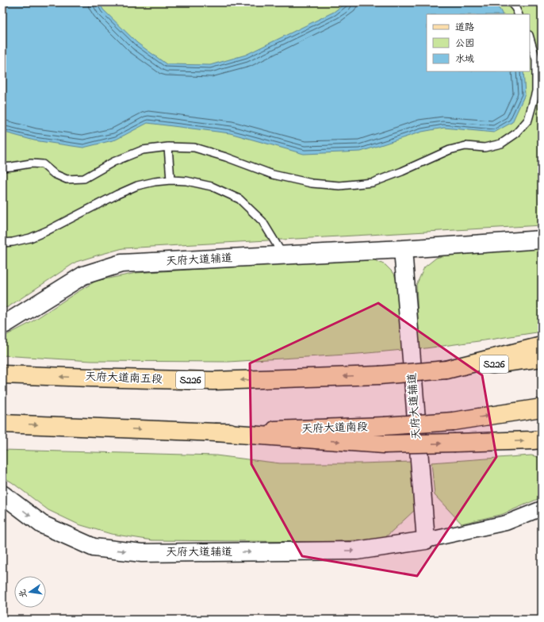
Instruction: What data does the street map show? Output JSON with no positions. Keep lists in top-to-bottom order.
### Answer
{
  "streets": {
    "main road": ["S226", "天府大道南五段", "天府大道南段"],
    "street": ["天府大道辅道"]
  },
  "crossings": [
    ["S226", "天府大道南五段"]
  ],
  "one_way": ["天府大道辅道"],
  "legend": ["道路", "公园", "水域"],
  "north": "left"
}
